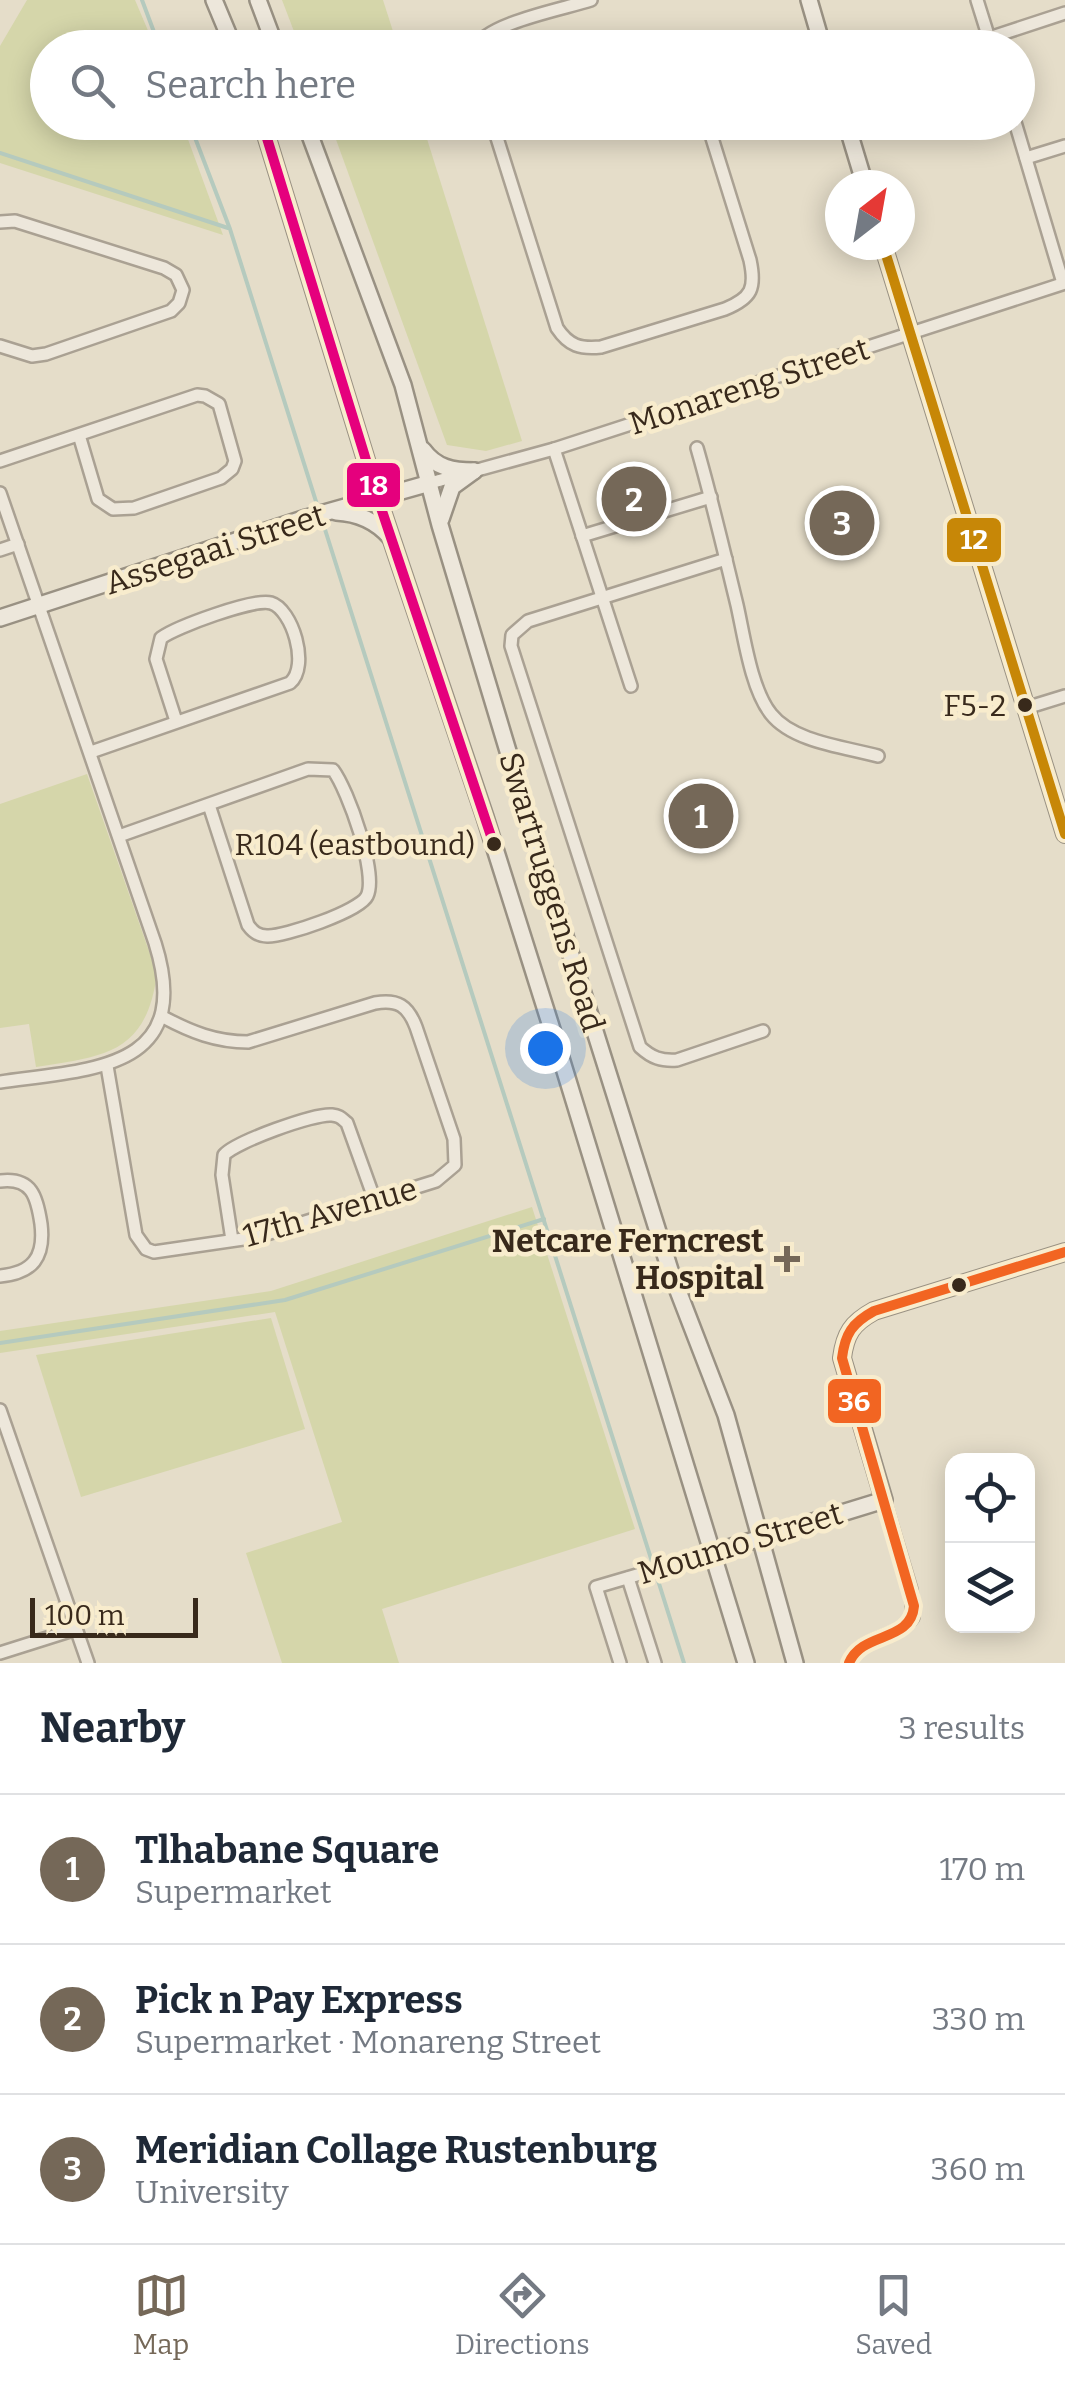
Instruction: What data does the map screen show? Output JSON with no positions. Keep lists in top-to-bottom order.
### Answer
{
  "streets": {
    "main road": ["Assegaai Street", "Swartruggens Road", "Moumo Street"],
    "street": ["Monareng Street", "17th Avenue"]
  },
  "crossings": [
    ["Monareng Street", "Assegaai Street"],
    ["Monareng Street", "Swartruggens Road"],
    ["Assegaai Street", "Swartruggens Road"],
    ["Swartruggens Road", "Moumo Street"]
  ],
  "places": {
    "other": ["F5-2", "R104 (eastbound)"],
    "health": ["Netcare Ferncrest Hospital"]
  },
  "lines": ["transit line 18", "transit line 12", "transit line 36"],
  "scale_bar": "100 m",
  "north": "top right",
  "page": {
    "search": "Search here",
    "pins": ["2", "3", "1"],
    "scale": "100 m",
    "heading": ["Nearby", "3 results"],
    "list": [
      {
        "mark": "1",
        "name": "Tlhabane Square",
        "note": "Supermarket",
        "value": "170 m"
      },
      {
        "mark": "2",
        "name": "Pick n Pay Express",
        "note": "Supermarket · Monareng Street",
        "value": "330 m"
      },
      {
        "mark": "3",
        "name": "Meridian Collage Rustenburg",
        "note": "University",
        "value": "360 m"
      }
    ],
    "nav": ["Map", "Directions", "Saved"]
  }
}
